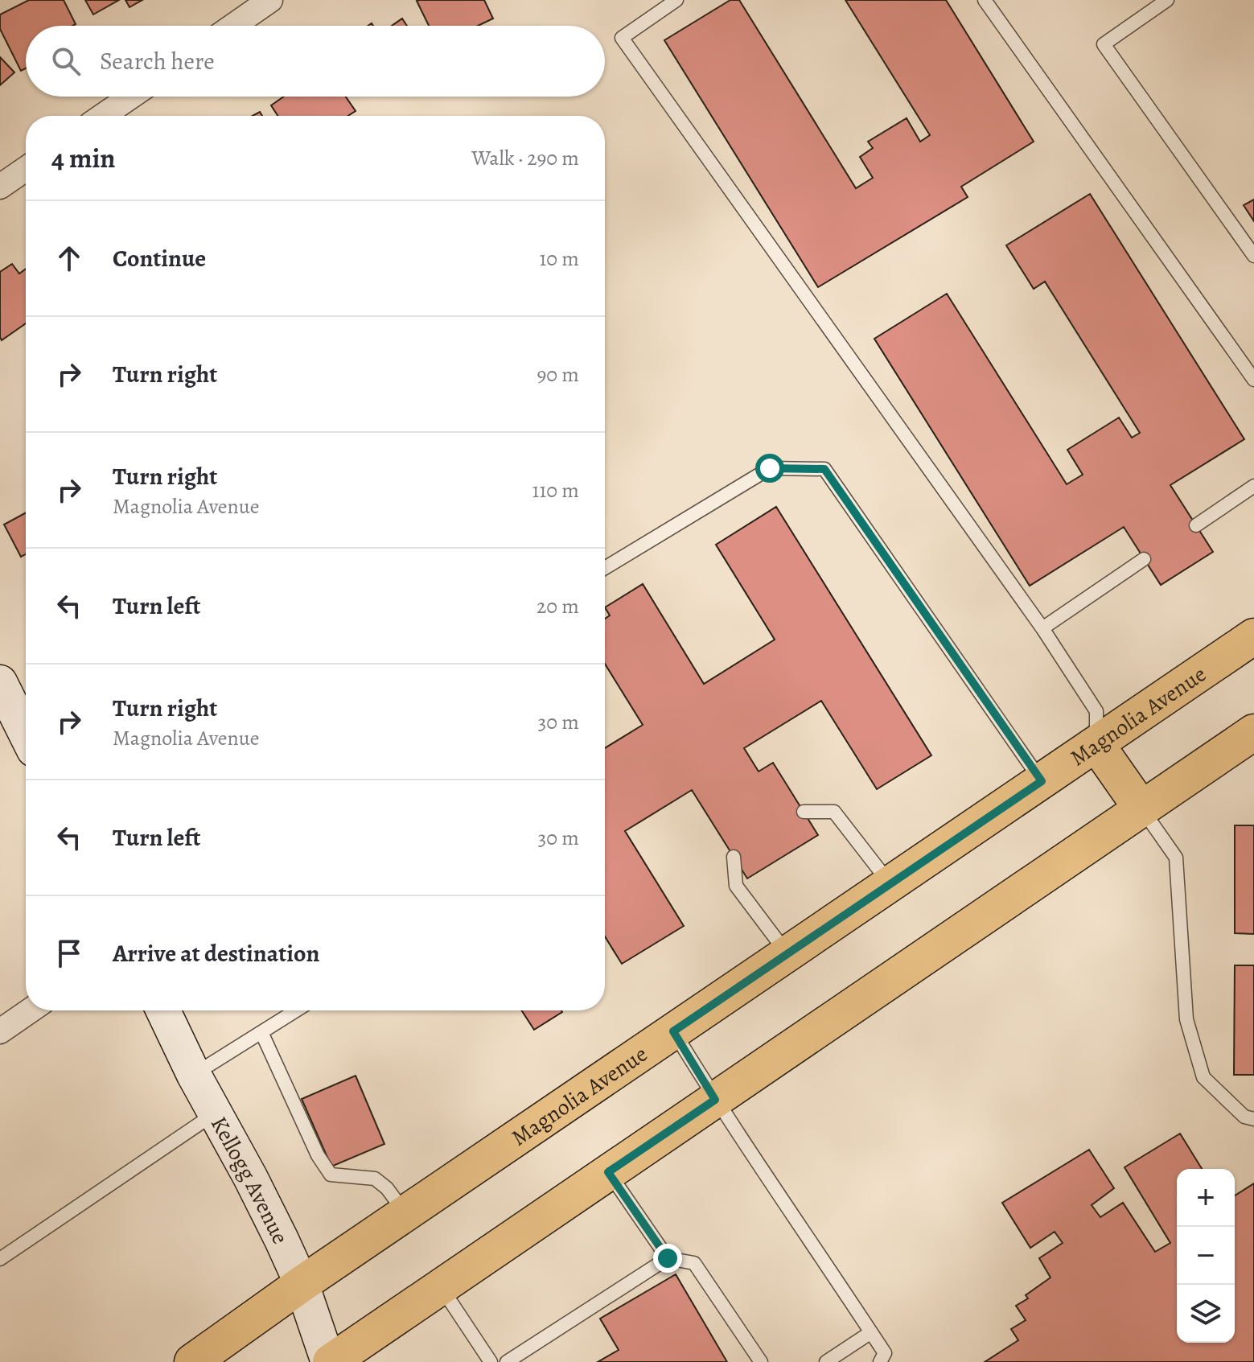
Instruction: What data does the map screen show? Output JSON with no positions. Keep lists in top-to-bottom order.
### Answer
{
  "streets": {
    "main road": ["Magnolia Avenue"],
    "street": ["Kellogg Avenue"]
  },
  "crossings": [
    ["Magnolia Avenue", "Kellogg Avenue"]
  ],
  "page": {
    "search": "Search here",
    "heading": ["4 min", "Walk · 290 m"],
    "list": [
      ["Continue", "10 m"],
      ["Turn right", "90 m"],
      ["Turn right", "Magnolia Avenue", "110 m"],
      ["Turn left", "20 m"],
      ["Turn right", "Magnolia Avenue", "30 m"],
      ["Turn left", "30 m"],
      "Arrive at destination"
    ],
    "map_buttons": ["+", "−"]
  }
}
